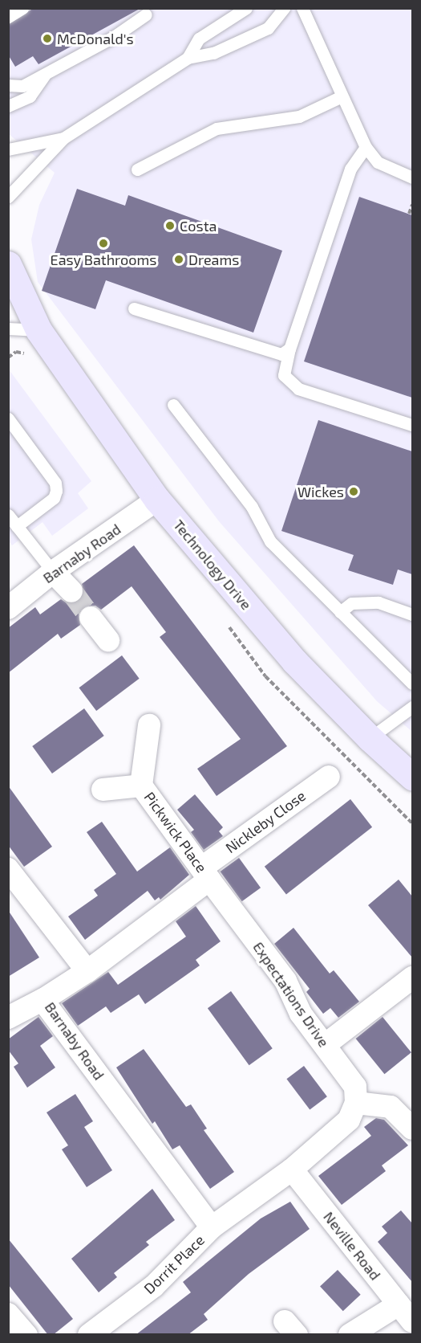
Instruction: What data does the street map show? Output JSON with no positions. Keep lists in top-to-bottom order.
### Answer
{
  "streets": {
    "street": [
      "Barnaby Road",
      "Technology Drive",
      "Nickleby Close",
      "Pickwick Place",
      "Expectations Drive",
      "Neville Road",
      "Dorrit Place"
    ]
  },
  "crossings": [
    ["Barnaby Road", "Technology Drive"],
    ["Barnaby Road", "Dorrit Place"],
    ["Nickleby Close", "Pickwick Place"],
    ["Nickleby Close", "Expectations Drive"],
    ["Pickwick Place", "Expectations Drive"]
  ],
  "places": [
    "McDonald's",
    "Costa",
    "Easy Bathrooms",
    "Dreams",
    "Wickes"
  ]
}
